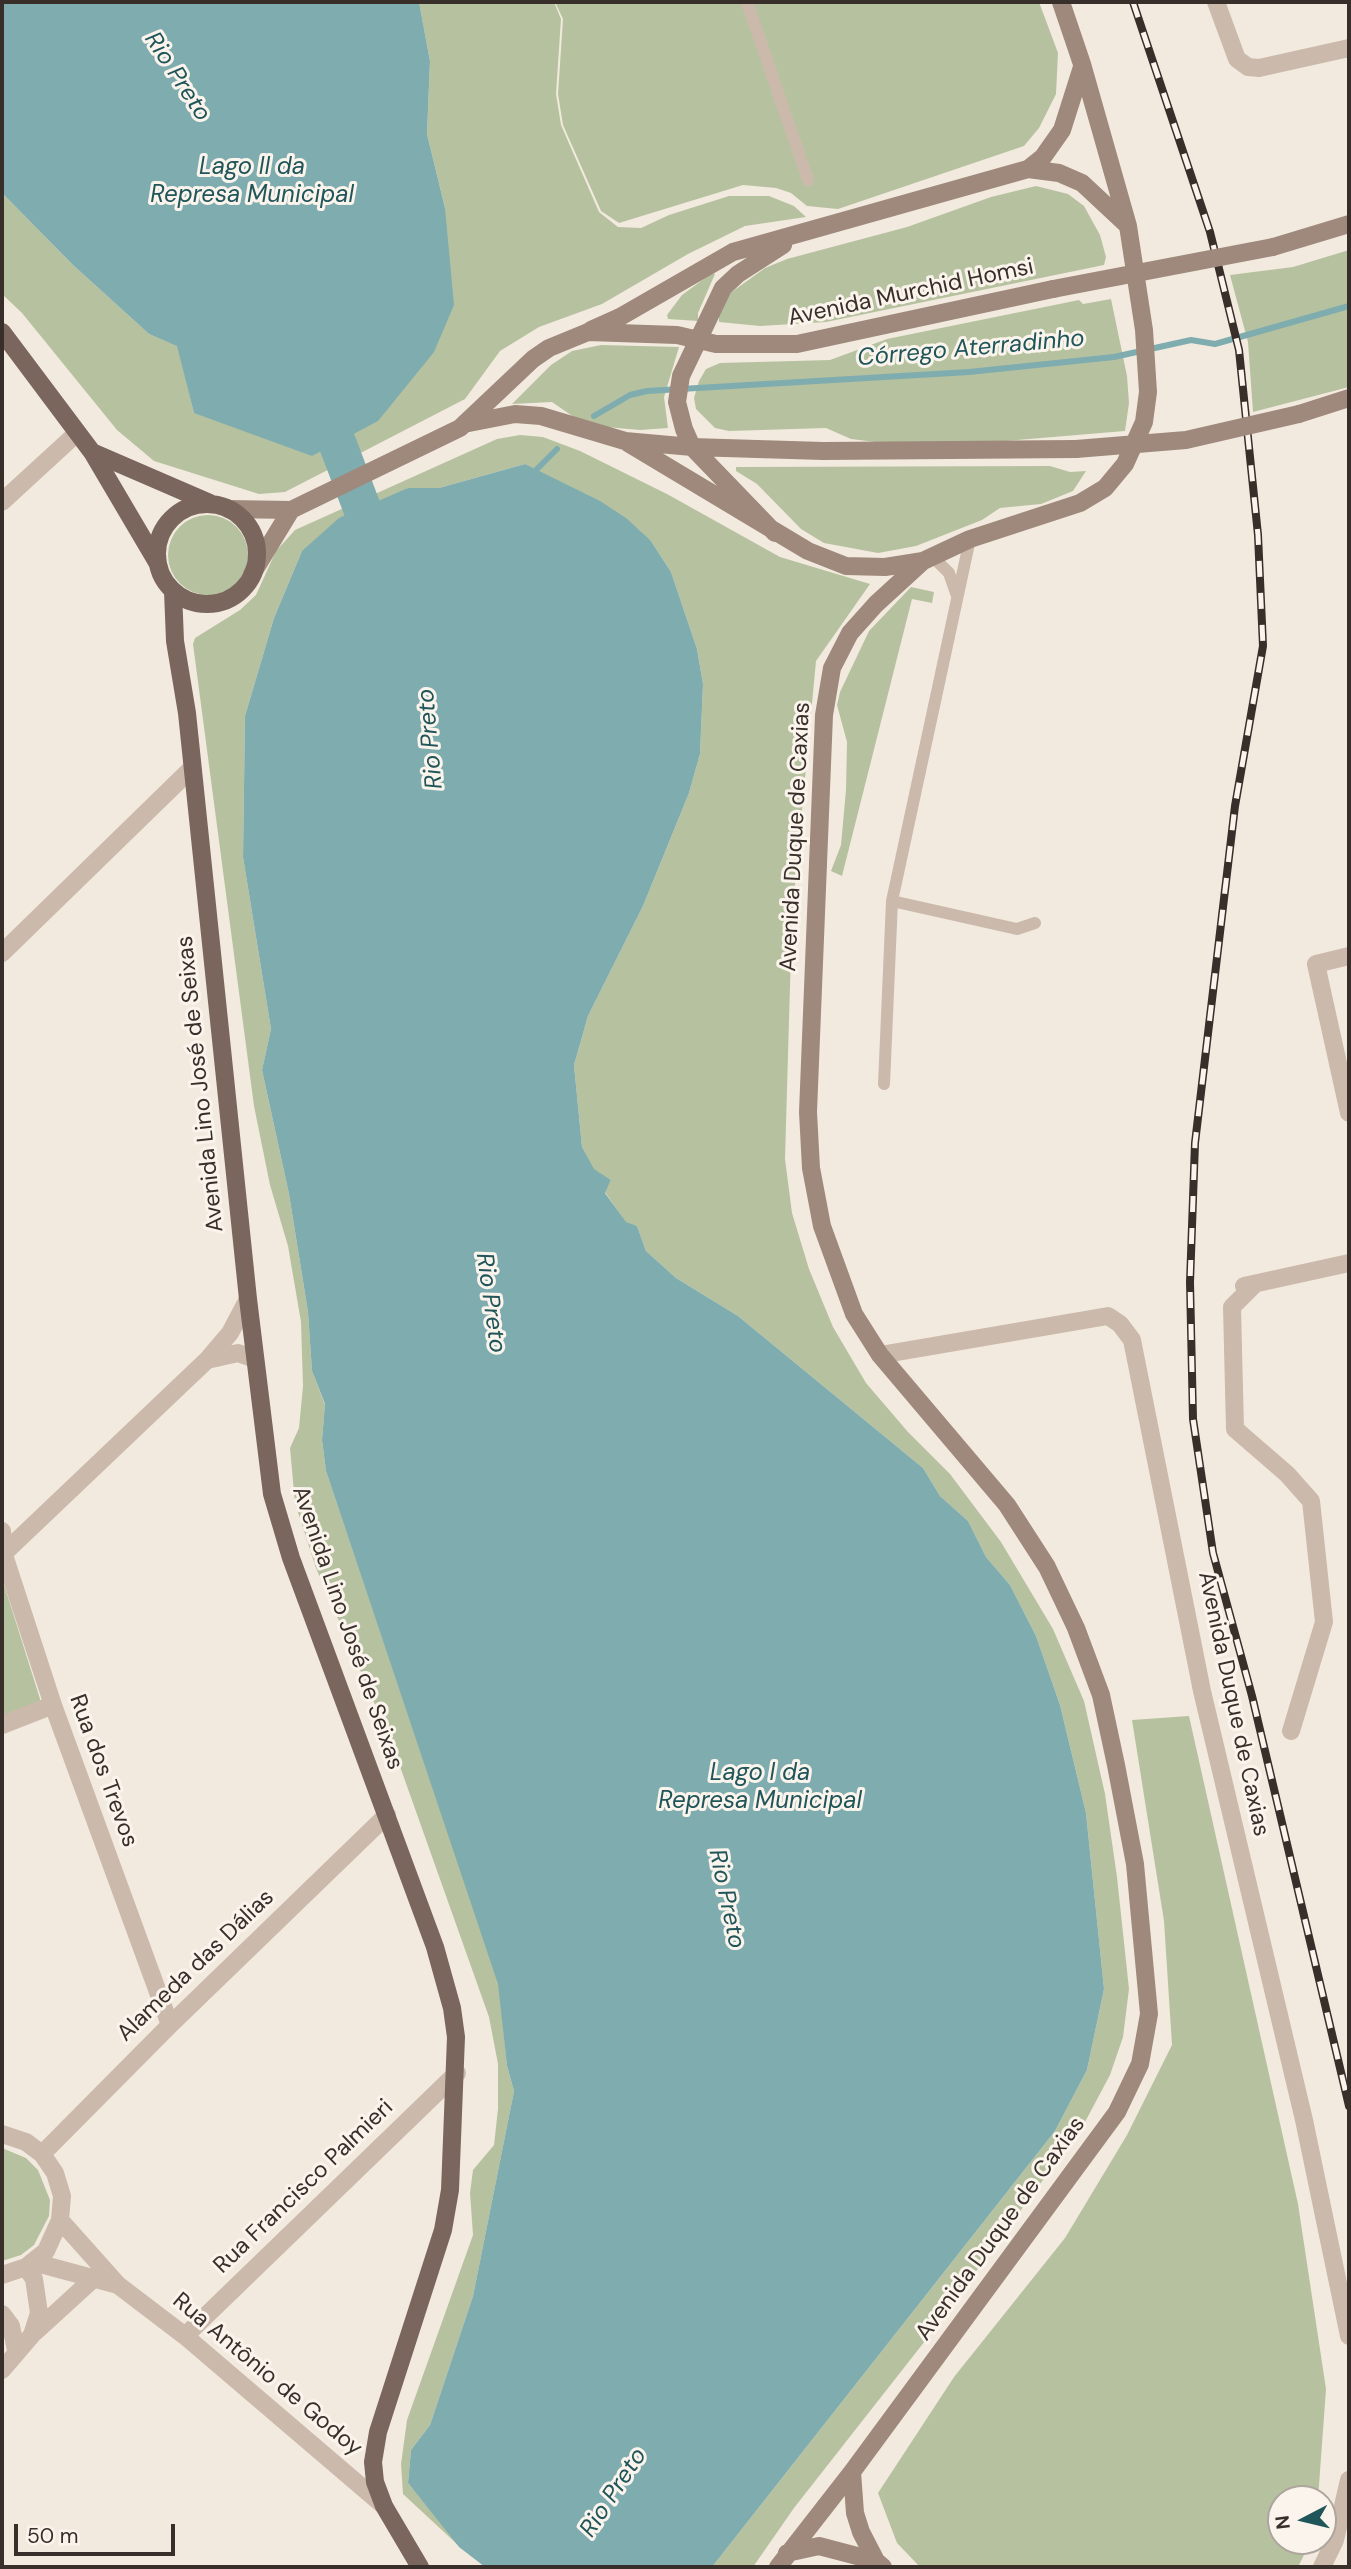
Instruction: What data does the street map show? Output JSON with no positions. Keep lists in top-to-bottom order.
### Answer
{
  "streets": {
    "main road": ["Avenida Murchid Homsi", "Avenida Duque de Caxias", "Avenida Lino José de Seixas"],
    "street": [
      "Rua dos Trevos",
      "Alameda das Dálias",
      "Rua Francisco Palmieri",
      "Rua Antônio de Godoy"
    ]
  },
  "crossings": [
    ["Avenida Murchid Homsi", "Avenida Lino José de Seixas"],
    ["Avenida Lino José de Seixas", "Alameda das Dálias"],
    ["Avenida Lino José de Seixas", "Rua Francisco Palmieri"],
    ["Avenida Lino José de Seixas", "Rua Antônio de Godoy"],
    ["Rua dos Trevos", "Alameda das Dálias"],
    ["Rua Francisco Palmieri", "Rua Antônio de Godoy"]
  ],
  "water": [
    "Rio Preto",
    "Lago II da Represa Municipal",
    "Córrego Aterradinho",
    "Lago I da Represa Municipal"
  ],
  "scale_bar": "50 m",
  "north": "left"
}
